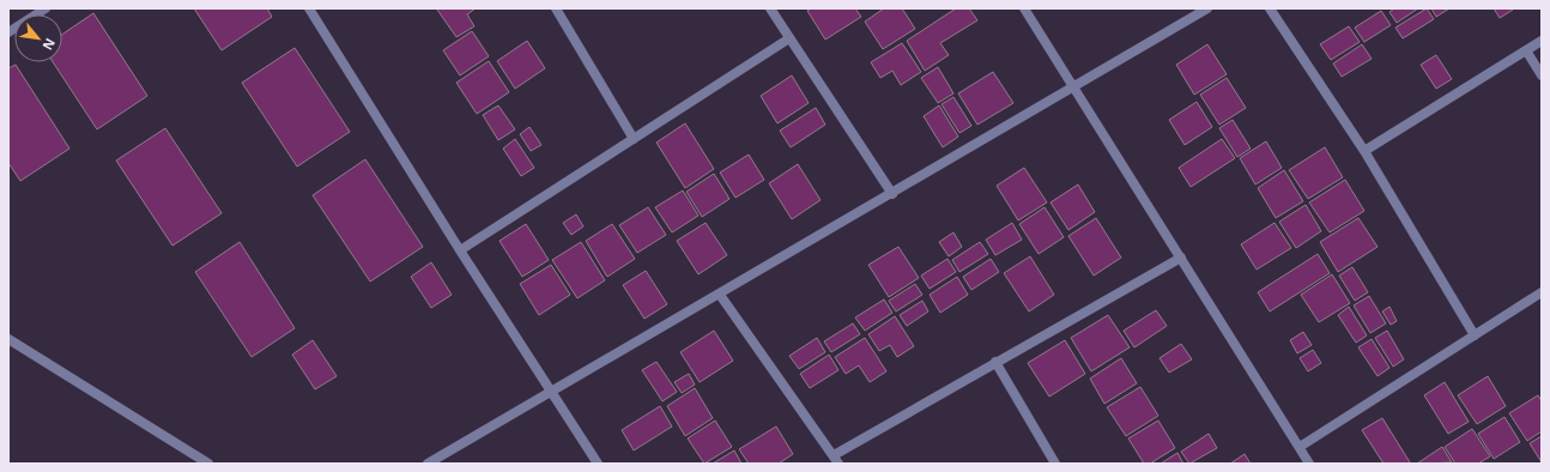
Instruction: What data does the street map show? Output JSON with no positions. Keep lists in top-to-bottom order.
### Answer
{
  "north": "bottom right"
}
